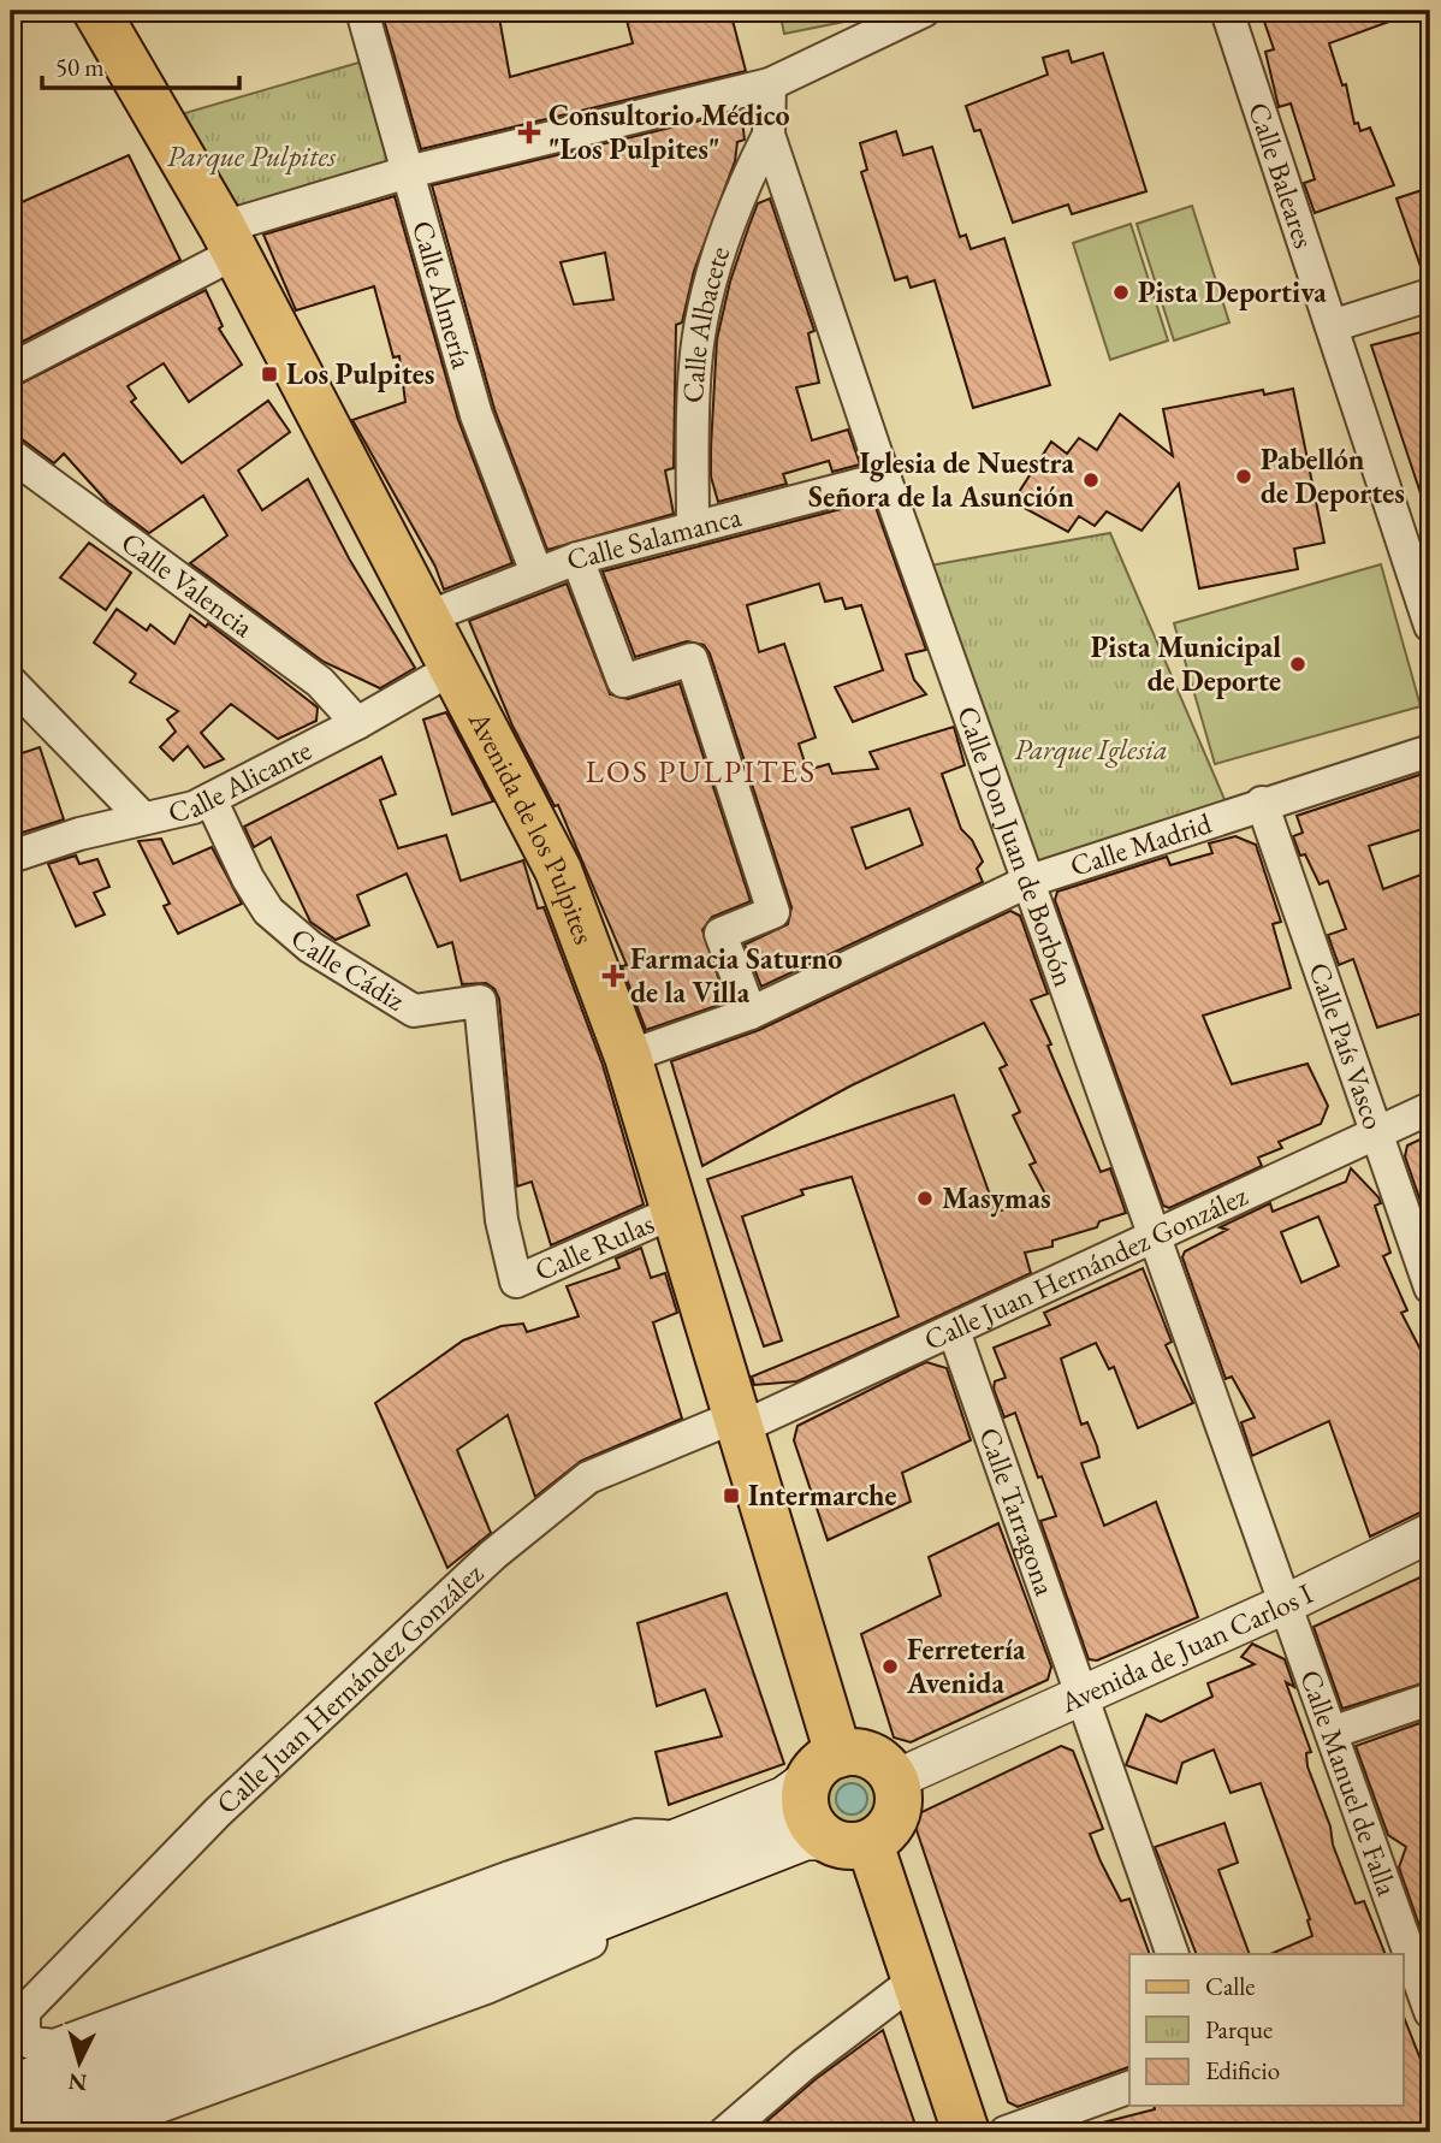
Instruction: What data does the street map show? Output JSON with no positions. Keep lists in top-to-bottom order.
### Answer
{
  "streets": {
    "main road": ["Avenida de los Pulpites"],
    "street": [
      "Calle Baleares",
      "Calle Almería",
      "Calle Albacete",
      "Calle Salamanca",
      "Calle Valencia",
      "Calle Alicante",
      "Calle Madrid",
      "Calle Don Juan de Borbón",
      "Calle Cádiz",
      "Calle País Vasco",
      "Calle Rulas",
      "Calle Juan Hernández González",
      "Calle Tarragona",
      "Avenida de Juan Carlos I",
      "Calle Manuel de Falla"
    ]
  },
  "crossings": [
    ["Calle Almería", "Calle Salamanca"],
    ["Calle Albacete", "Calle Salamanca"],
    ["Calle Albacete", "Calle Don Juan de Borbón"],
    ["Calle Salamanca", "Avenida de los Pulpites"],
    ["Calle Salamanca", "Calle Don Juan de Borbón"],
    ["Calle Valencia", "Calle Alicante"],
    ["Calle Alicante", "Avenida de los Pulpites"],
    ["Calle Alicante", "Calle Cádiz"],
    ["Avenida de los Pulpites", "Calle Madrid"],
    ["Avenida de los Pulpites", "Calle Rulas"],
    ["Avenida de los Pulpites", "Calle Juan Hernández González"],
    ["Avenida de los Pulpites", "Avenida de Juan Carlos I"],
    ["Calle Madrid", "Calle Don Juan de Borbón"],
    ["Calle Madrid", "Calle País Vasco"],
    ["Calle Don Juan de Borbón", "Calle Juan Hernández González"],
    ["Calle Don Juan de Borbón", "Avenida de Juan Carlos I"],
    ["Calle Don Juan de Borbón", "Calle Manuel de Falla"],
    ["Calle Cádiz", "Calle Rulas"],
    ["Calle País Vasco", "Calle Juan Hernández González"],
    ["Calle Juan Hernández González", "Calle Tarragona"],
    ["Calle Tarragona", "Avenida de Juan Carlos I"],
    ["Avenida de Juan Carlos I", "Calle Manuel de Falla"]
  ],
  "districts": ["LOS PULPITES"],
  "parks": ["Parque Pulpites", "Parque Iglesia"],
  "places": {
    "health": ["Consultorio Médico \"Los Pulpites\"", "Farmacia Saturno de la Villa"],
    "other": [
      "Pista Deportiva",
      "Pabellón de Deportes",
      "Iglesia de Nuestra Señora de la Asunción",
      "Pista Municipal de Deporte",
      "Masymas",
      "Ferretería Avenida"
    ],
    "transit": ["Los Pulpites", "Intermarche"]
  },
  "legend": ["Calle", "Parque", "Edificio"],
  "scale_bar": "50 m",
  "north": "bottom"
}
